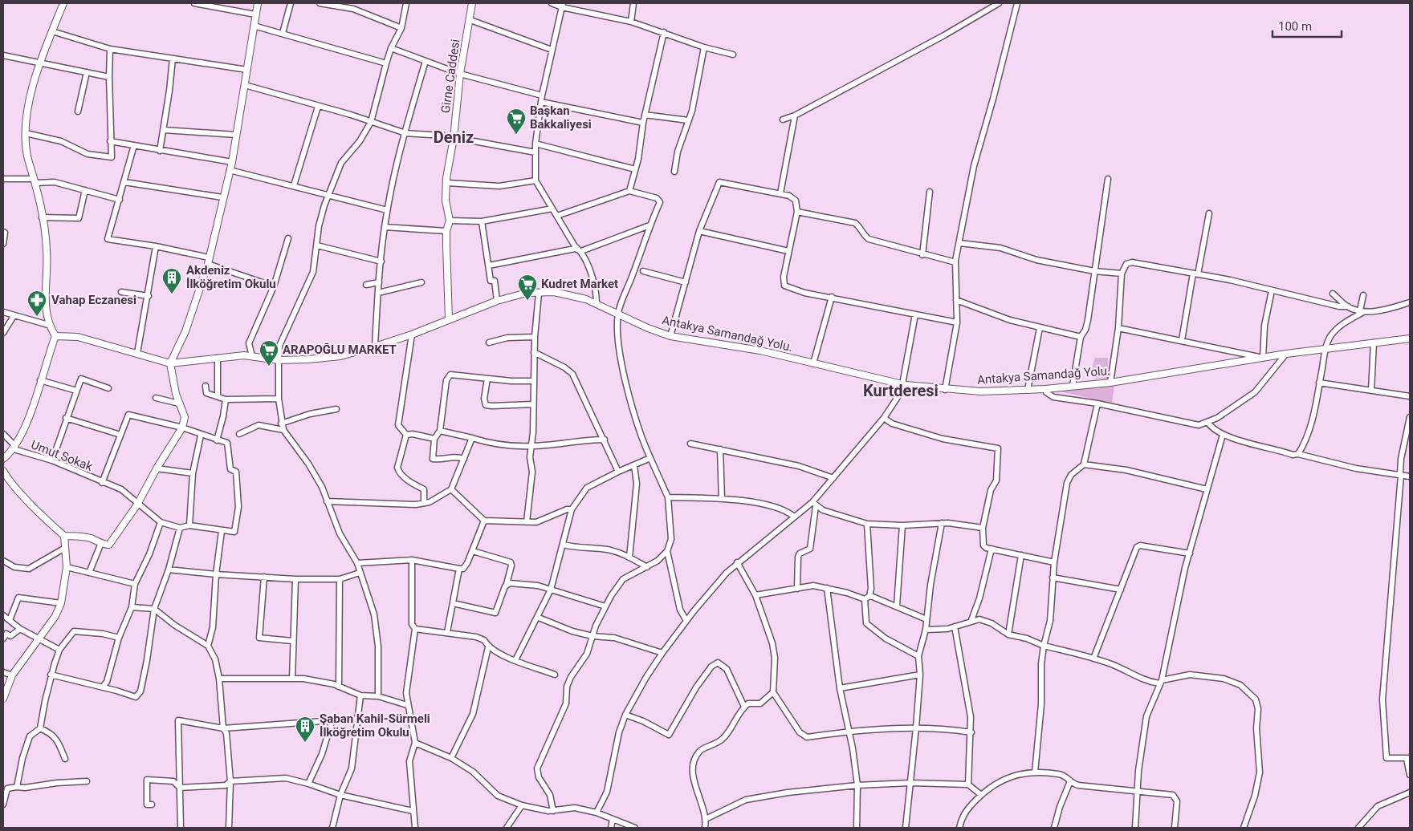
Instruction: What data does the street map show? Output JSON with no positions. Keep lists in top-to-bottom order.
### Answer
{
  "streets": {
    "street": ["Girne Caddesi", "Antakya Samandağ Yolu.", "Umut Sokak"]
  },
  "crossings": [
    ["Girne Caddesi", "Antakya Samandağ Yolu."]
  ],
  "districts": ["Deniz", "Kurtderesi"],
  "places": {
    "supermarket": ["Başkan Bakkaliyesi", "Kudret Market", "ARAPOĞLU MARKET"],
    "building": ["Akdeniz İlköğretim Okulu", "Şaban Kahil-Sürmeli İlköğretim Okulu"],
    "pharmacy": ["Vahap Eczanesi"]
  },
  "scale_bar": "100 m"
}
